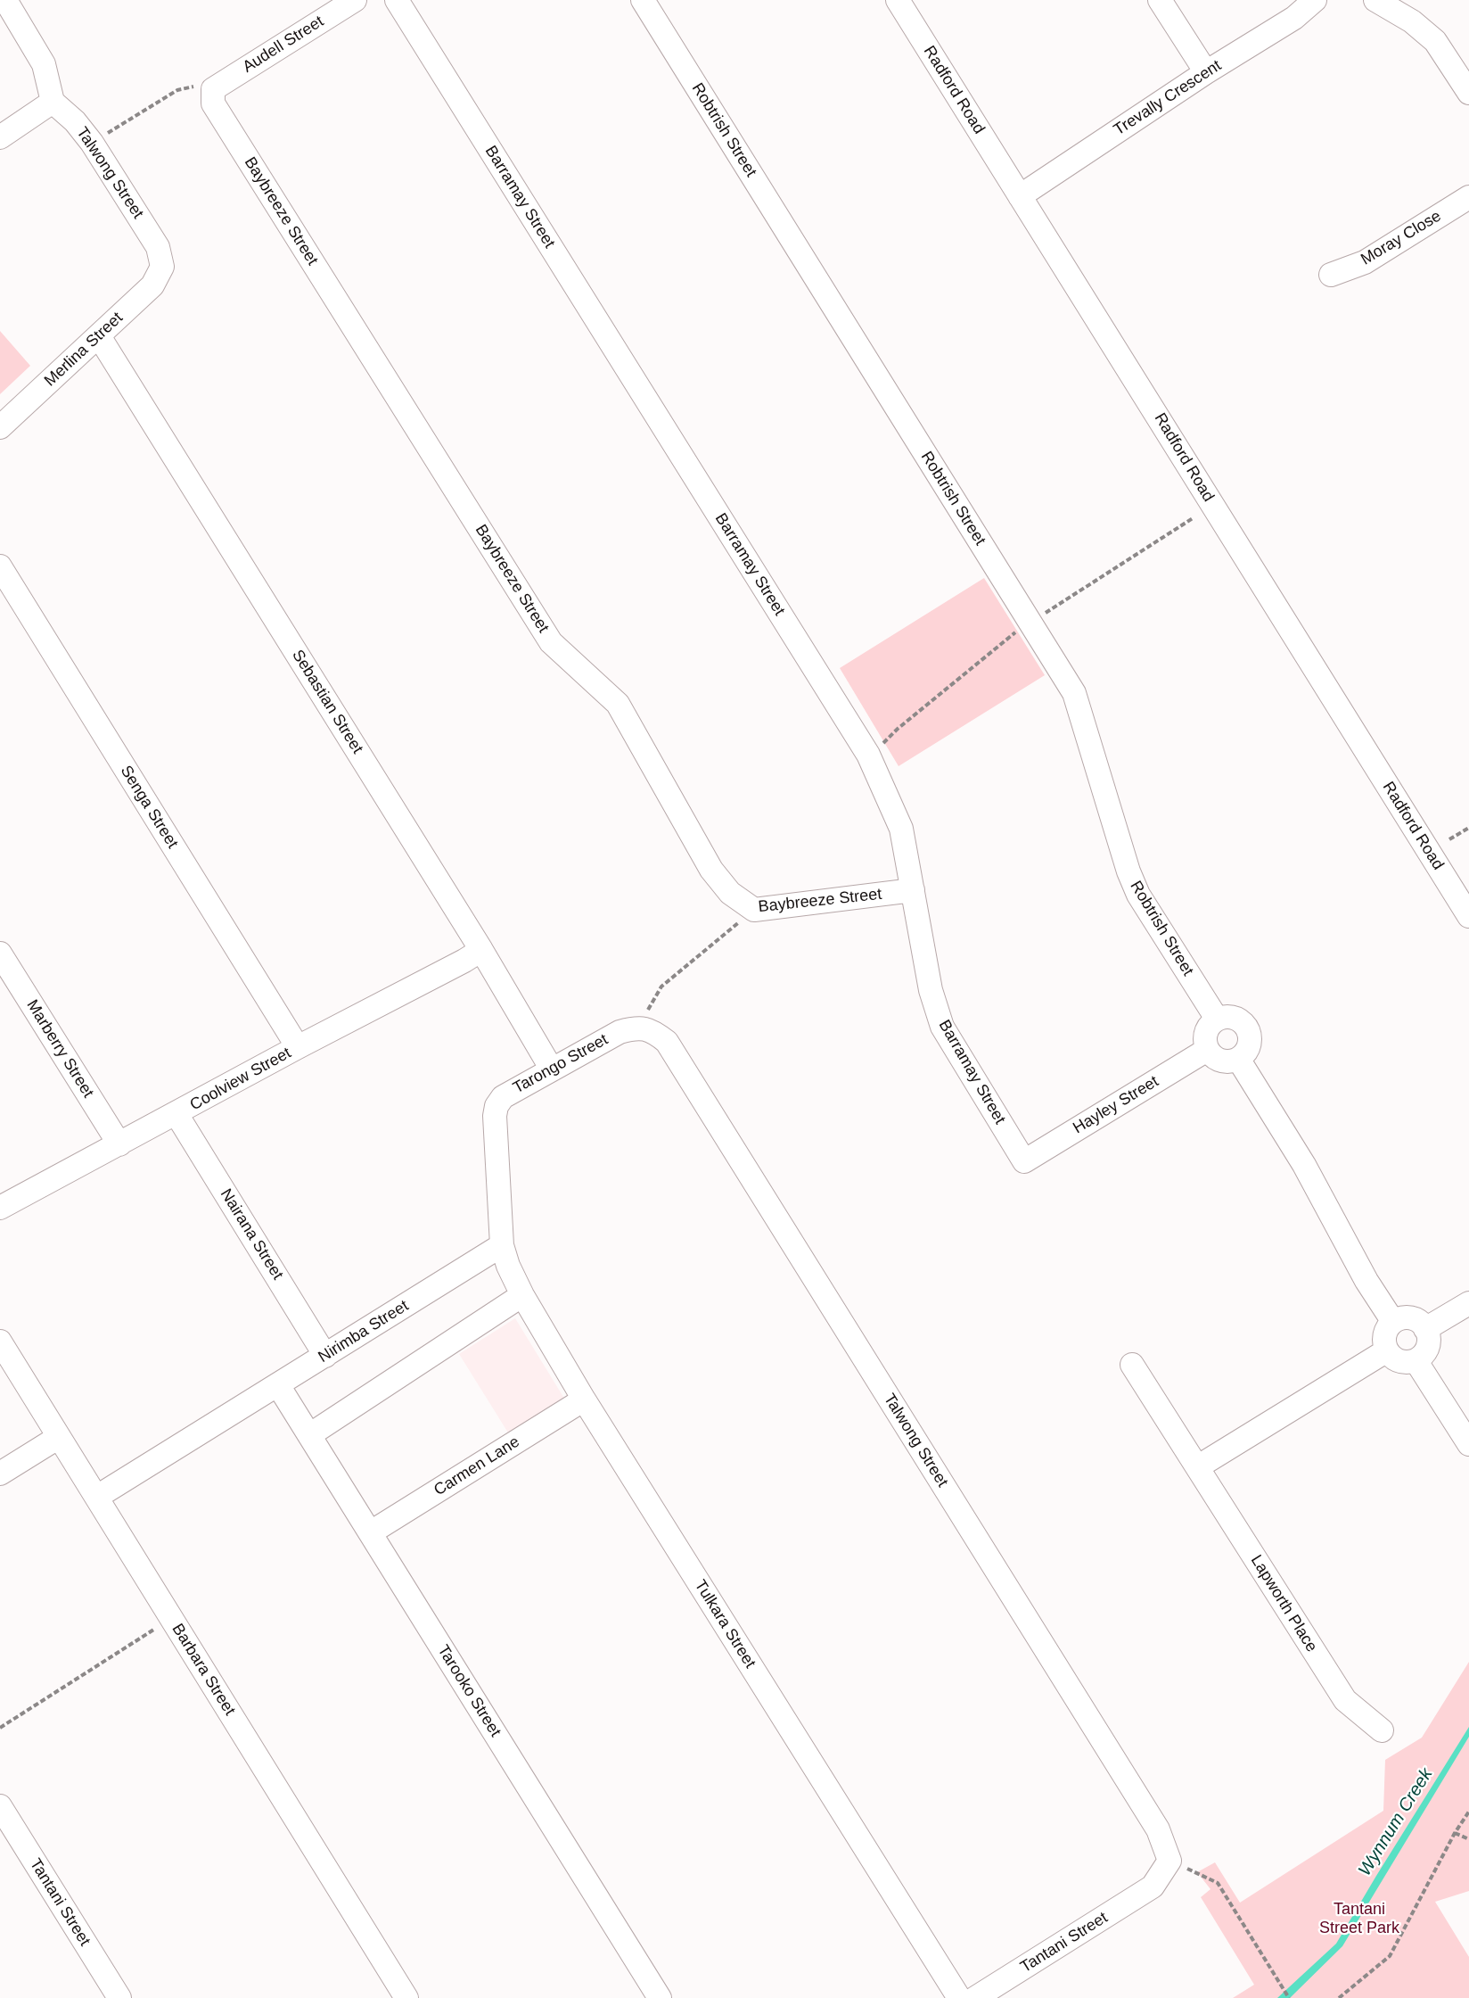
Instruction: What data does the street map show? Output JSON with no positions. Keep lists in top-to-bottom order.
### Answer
{
  "streets": {
    "street": [
      "Audell Street",
      "Radford Road",
      "Trevally Crescent",
      "Robtrish Street",
      "Talwong Street",
      "Barramay Street",
      "Baybreeze Street",
      "Moray Close",
      "Merlina Street",
      "Sebastian Street",
      "Senga Street",
      "Marberry Street",
      "Tarongo Street",
      "Coolview Street",
      "Hayley Street",
      "Nairana Street",
      "Nirimba Street",
      "Carmen Lane",
      "Lapworth Place",
      "Tulkara Street",
      "Barbara Street",
      "Tarooko Street",
      "Tantani Street"
    ]
  },
  "crossings": [
    ["Audell Street", "Baybreeze Street"],
    ["Radford Road", "Trevally Crescent"],
    ["Robtrish Street", "Hayley Street"],
    ["Talwong Street", "Merlina Street"],
    ["Talwong Street", "Tarongo Street"],
    ["Talwong Street", "Tantani Street"],
    ["Barramay Street", "Baybreeze Street"],
    ["Barramay Street", "Hayley Street"],
    ["Merlina Street", "Sebastian Street"],
    ["Sebastian Street", "Tarongo Street"],
    ["Sebastian Street", "Coolview Street"],
    ["Senga Street", "Coolview Street"],
    ["Marberry Street", "Coolview Street"],
    ["Tarongo Street", "Nirimba Street"],
    ["Tarongo Street", "Tulkara Street"],
    ["Coolview Street", "Nairana Street"],
    ["Nairana Street", "Nirimba Street"],
    ["Nirimba Street", "Tulkara Street"],
    ["Nirimba Street", "Barbara Street"],
    ["Nirimba Street", "Tarooko Street"],
    ["Carmen Lane", "Tulkara Street"],
    ["Carmen Lane", "Tarooko Street"]
  ],
  "water": ["Wynnum Creek"],
  "parks": ["Tantani Street Park"]
}
